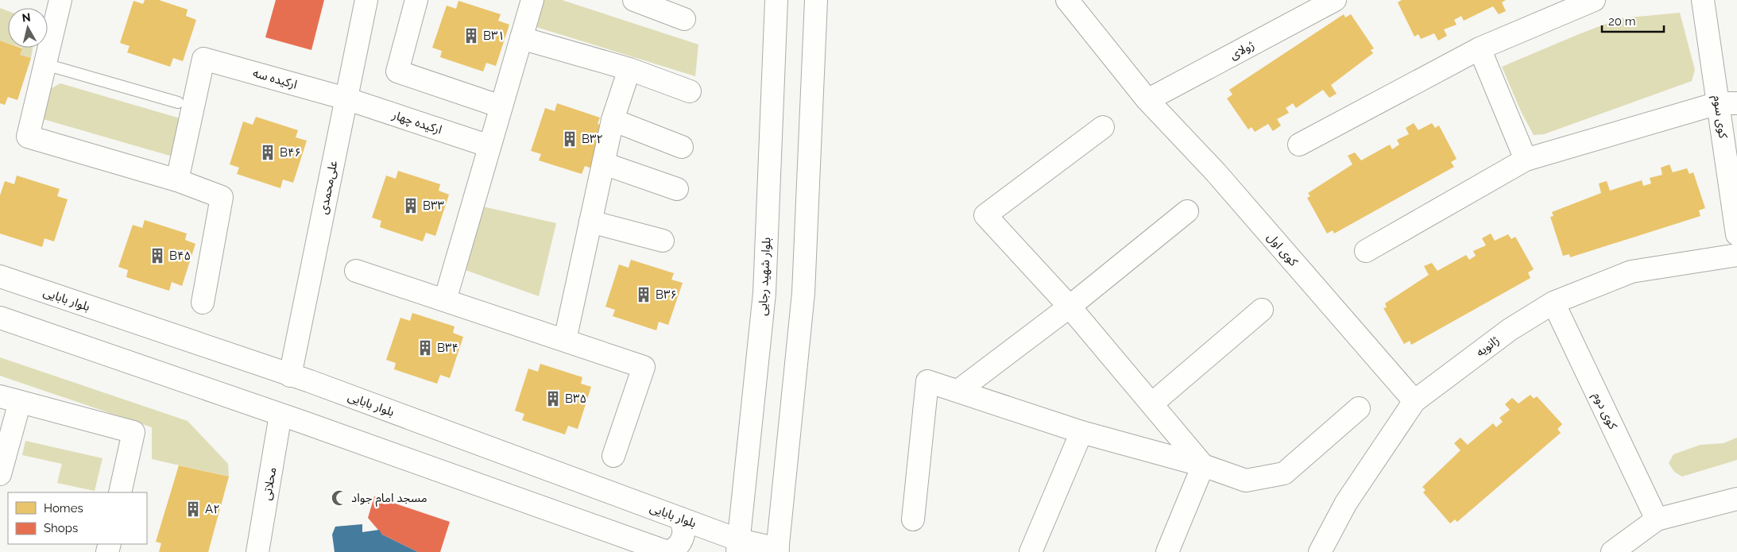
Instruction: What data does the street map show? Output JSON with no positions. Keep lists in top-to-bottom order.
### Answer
{
  "streets": {
    "street": [
      "ژولای",
      "ارکیده سه",
      "کوی سوم",
      "ارکیده چهار",
      "علی‌محمدی",
      "کوی اول",
      "بلوار شهید رجایی",
      "بلوار بابایی",
      "ژانویه",
      "کوی دوم",
      "محلاتی"
    ]
  },
  "crossings": [
    ["ژولای", "کوی اول"],
    ["ارکیده سه", "ارکیده چهار"],
    ["ارکیده سه", "علی‌محمدی"],
    ["ارکیده چهار", "علی‌محمدی"],
    ["علی‌محمدی", "بلوار بابایی"],
    ["کوی اول", "ژانویه"],
    ["بلوار شهید رجایی", "بلوار بابایی"],
    ["ژانویه", "کوی دوم"]
  ],
  "places": {
    "building": [
      "B۳۱",
      "B۳۲",
      "B۴۶",
      "B۳۳",
      "B۴۵",
      "B۳۶",
      "B۳۴",
      "B۳۵",
      "A۲"
    ],
    "mosque": ["مسجد امام جواد"]
  },
  "legend": ["Homes", "Shops"],
  "scale_bar": "20 m",
  "north": "top"
}
